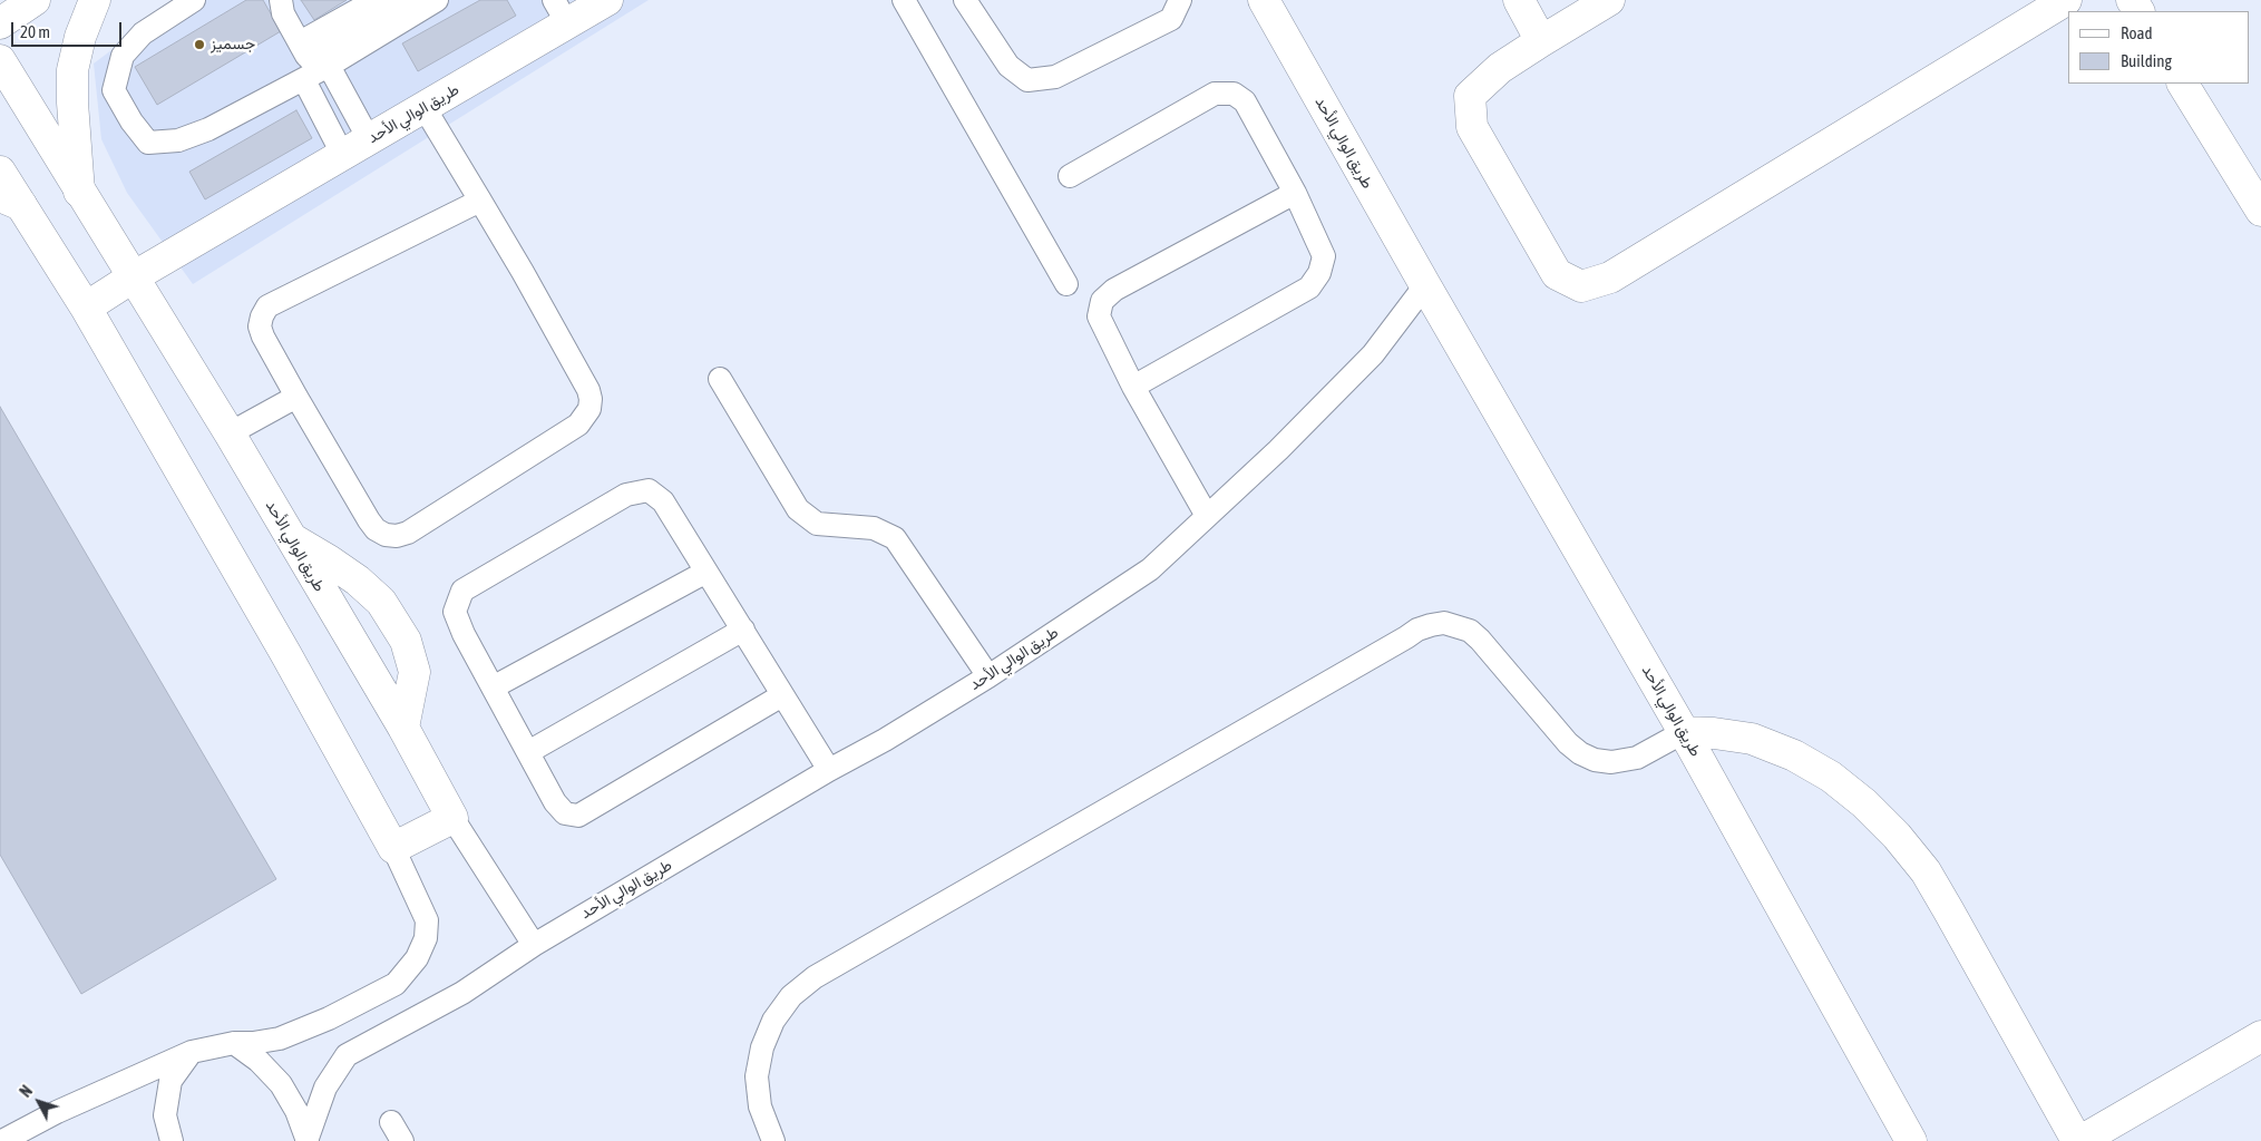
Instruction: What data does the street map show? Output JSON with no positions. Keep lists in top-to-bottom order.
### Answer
{
  "streets": {
    "street": ["طريق الوالي الأحد"]
  },
  "places": ["جسميز"],
  "legend": ["Road", "Building"],
  "scale_bar": "20 m",
  "north": "top left"
}
